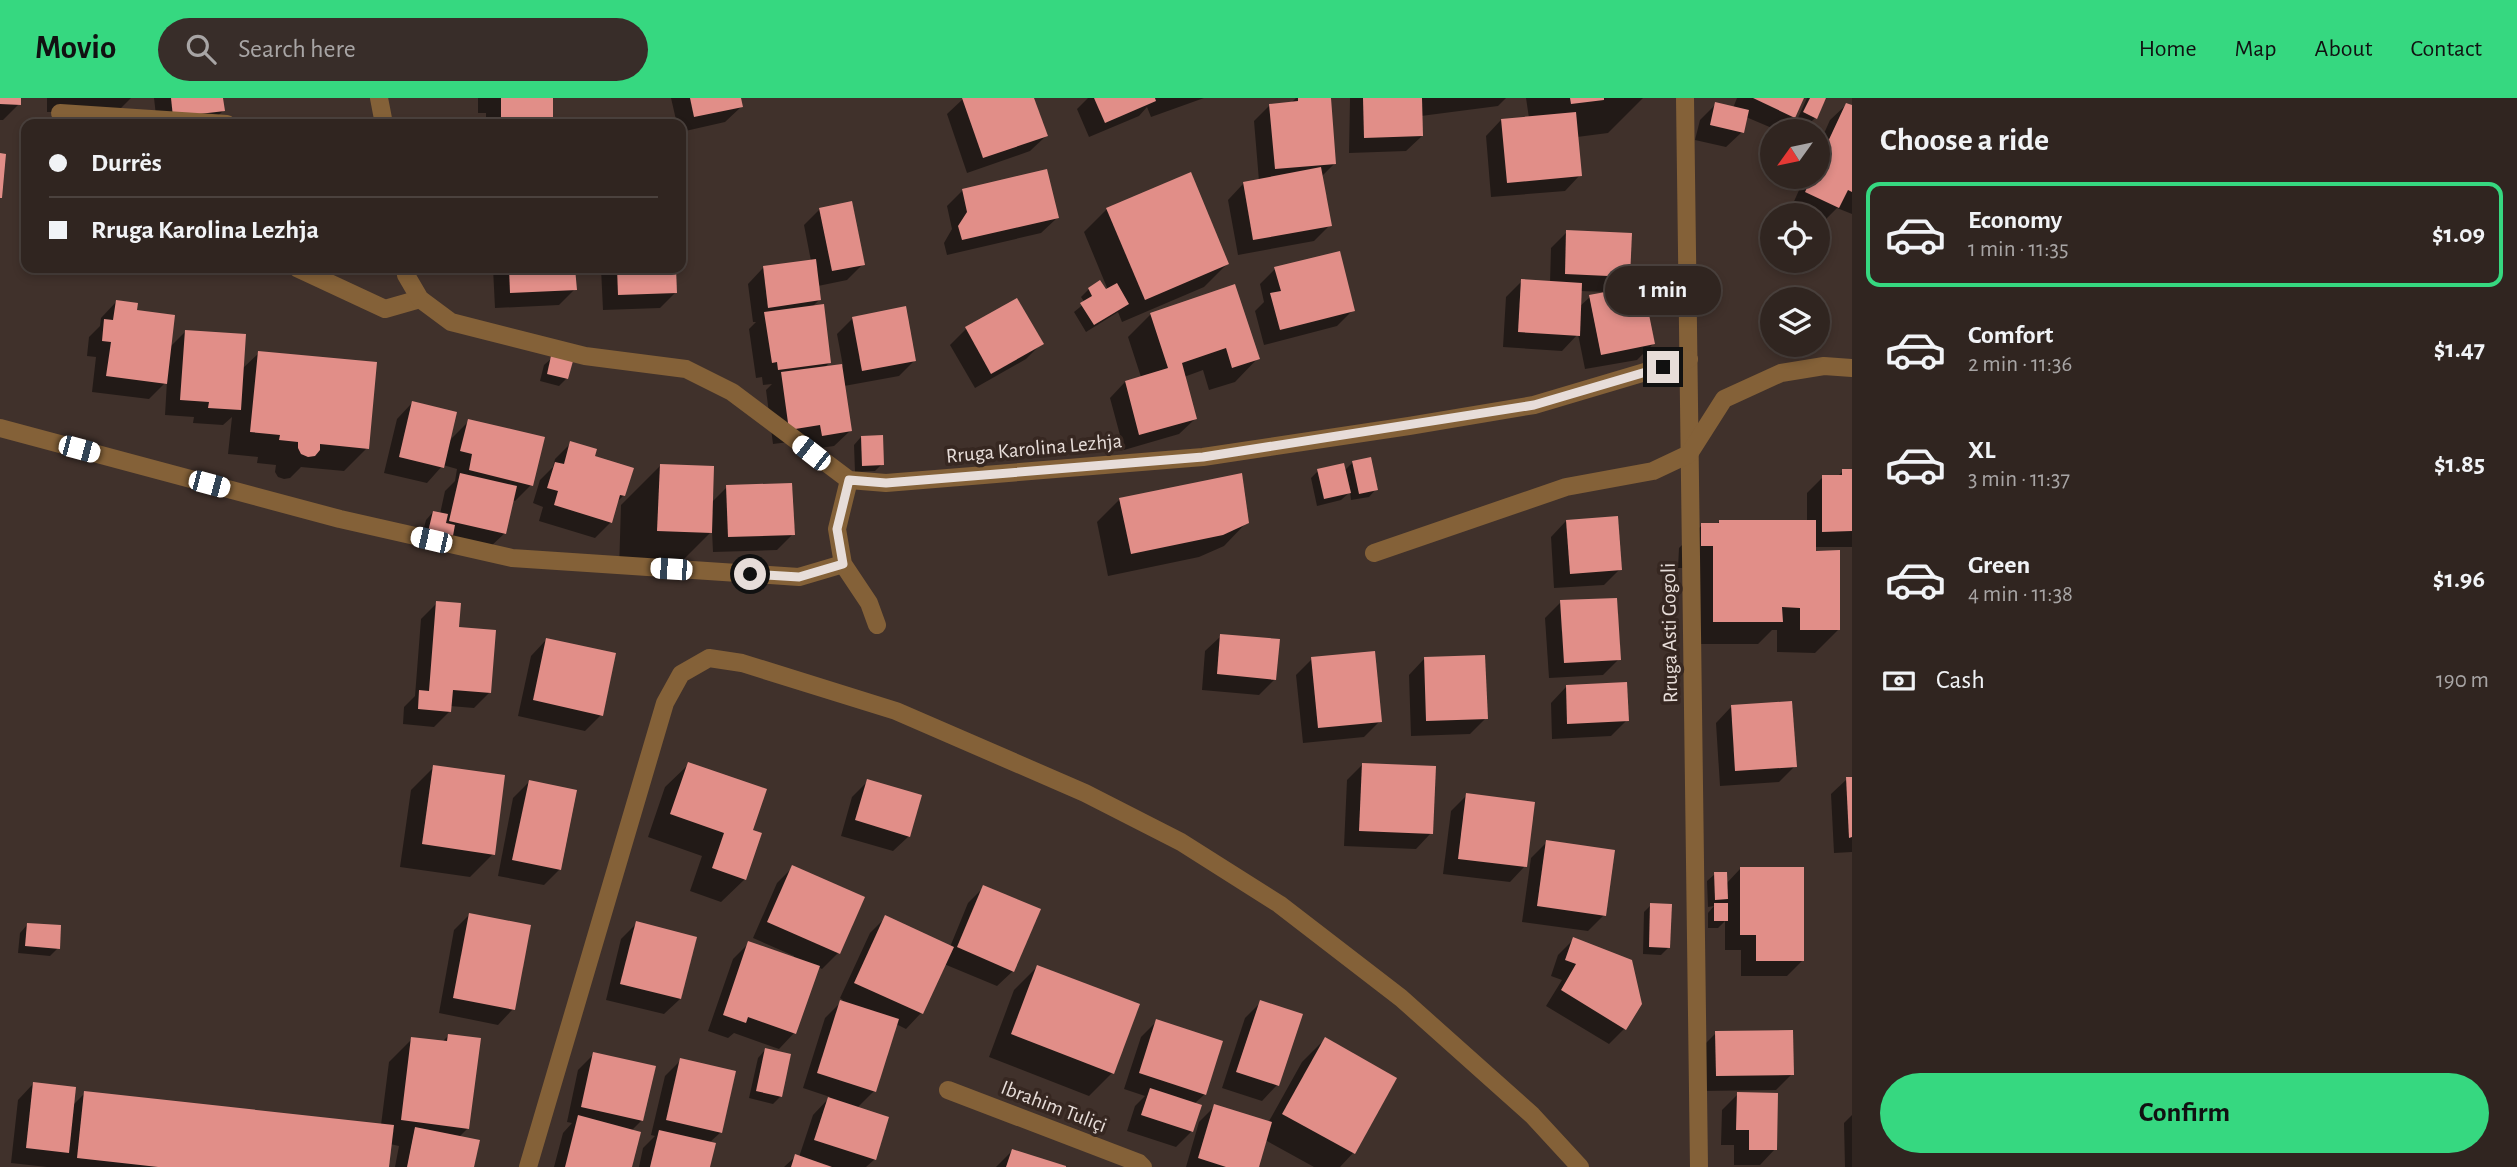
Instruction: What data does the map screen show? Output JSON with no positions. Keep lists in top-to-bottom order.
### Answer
{
  "streets": {
    "street": ["Rruga Karolina Lezhja", "Rruga Asti Gogoli", "Ibrahim Tuliçi"]
  },
  "crossings": [
    ["Rruga Karolina Lezhja", "Rruga Asti Gogoli"]
  ],
  "north": "bottom left",
  "page": {
    "header": "Movio",
    "search": "Search here",
    "nav": [
      "Home",
      "Map",
      "About",
      "Contact"
    ],
    "heading": "Choose a ride",
    "banner": ["Durrës", "Rruga Karolina Lezhja"],
    "list": [
      {
        "name": "Economy",
        "note": "1 min · 11:35",
        "value": "$1.09"
      },
      {
        "name": "Comfort",
        "note": "2 min · 11:36",
        "value": "$1.47"
      },
      {
        "name": "XL",
        "note": "3 min · 11:37",
        "value": "$1.85"
      },
      {
        "name": "Green",
        "note": "4 min · 11:38",
        "value": "$1.96"
      }
    ],
    "bubble": "1 min",
    "pay": ["Cash", "190 m"],
    "buttons": "Confirm"
  }
}
